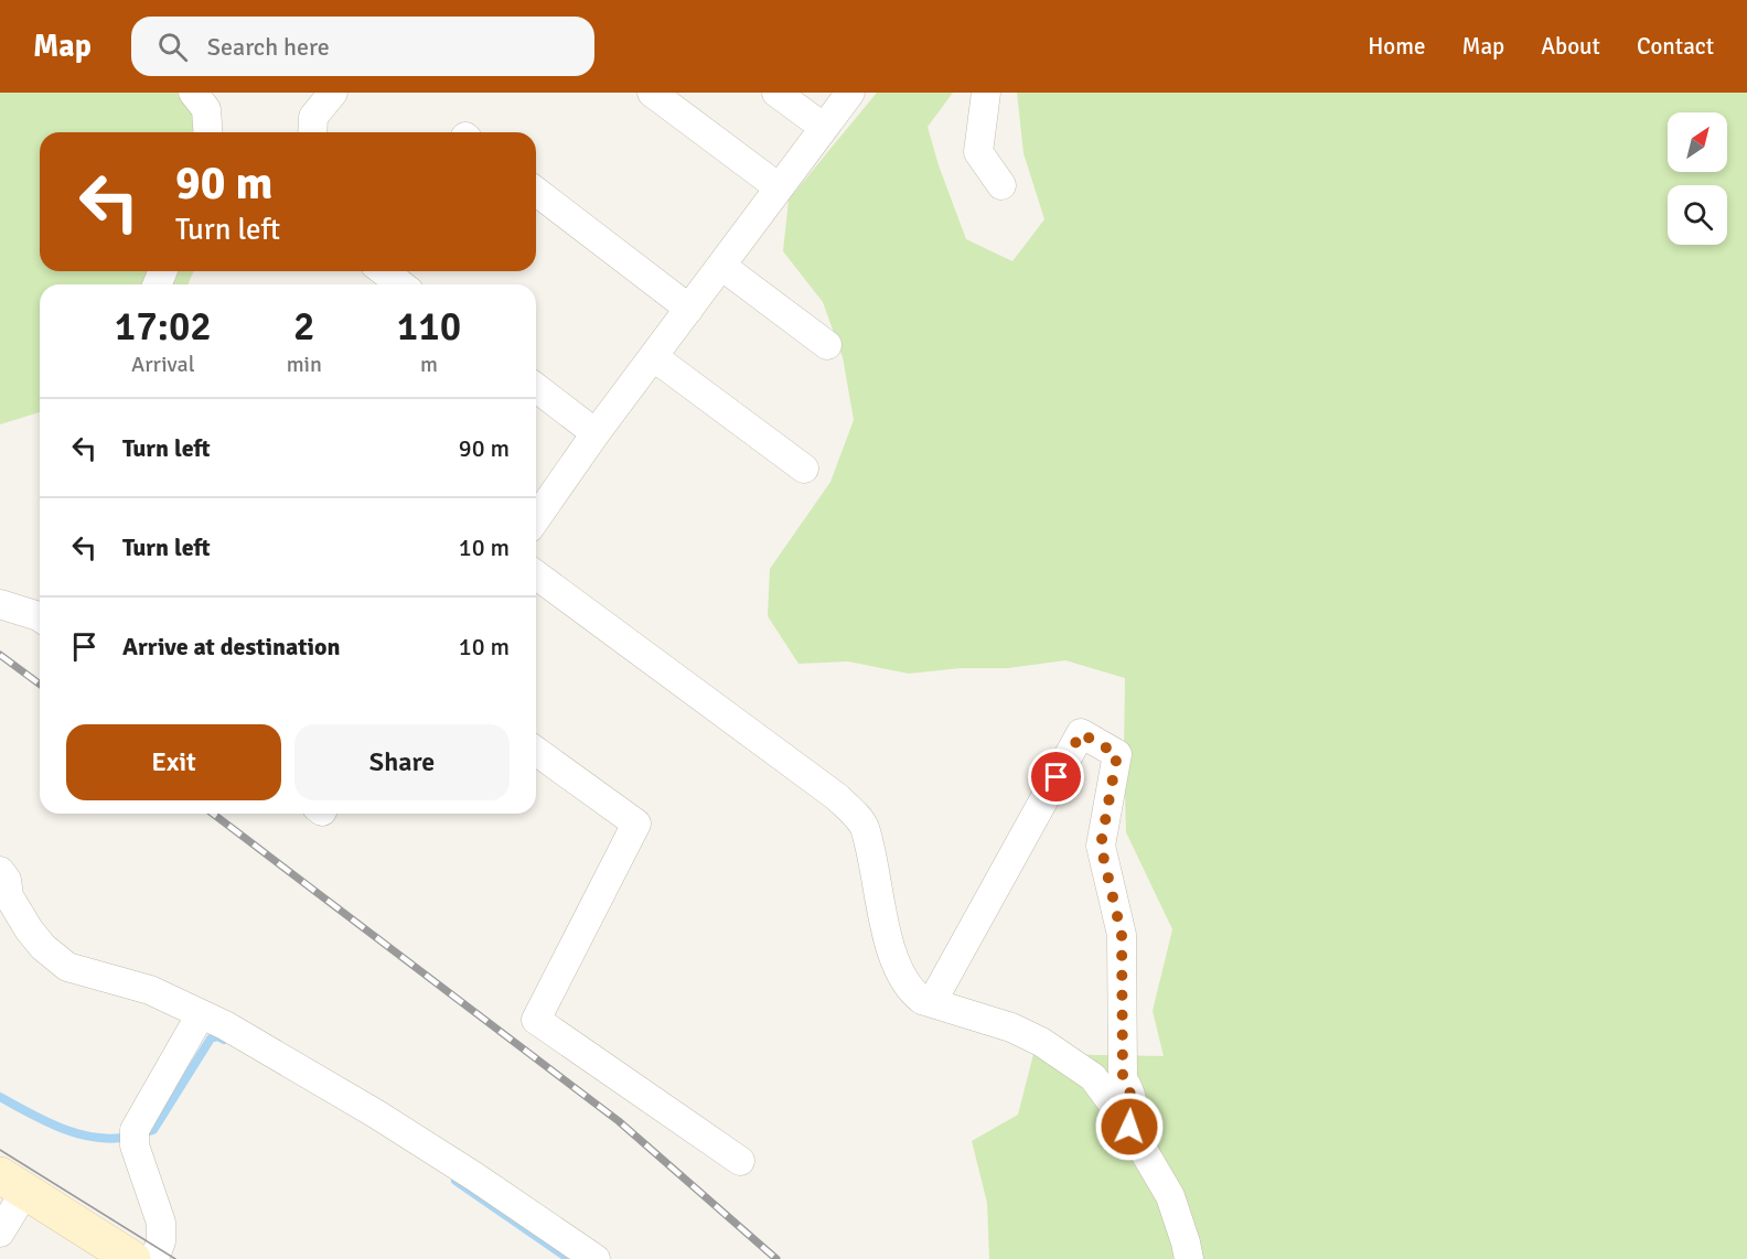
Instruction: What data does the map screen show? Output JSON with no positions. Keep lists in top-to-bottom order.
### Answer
{
  "north": "top right",
  "page": {
    "header": "Map",
    "search": "Search here",
    "nav": [
      "Home",
      "Map",
      "About",
      "Contact"
    ],
    "turn": ["90 m", "Turn left"],
    "eta": [
      "17:02",
      "Arrival",
      "2",
      "min",
      "110",
      "m"
    ],
    "list": [
      {
        "name": "Turn left",
        "value": "90 m"
      },
      {
        "name": "Turn left",
        "value": "10 m"
      },
      {
        "name": "Arrive at destination",
        "value": "10 m"
      }
    ],
    "buttons": ["Exit", "Share"]
  }
}
